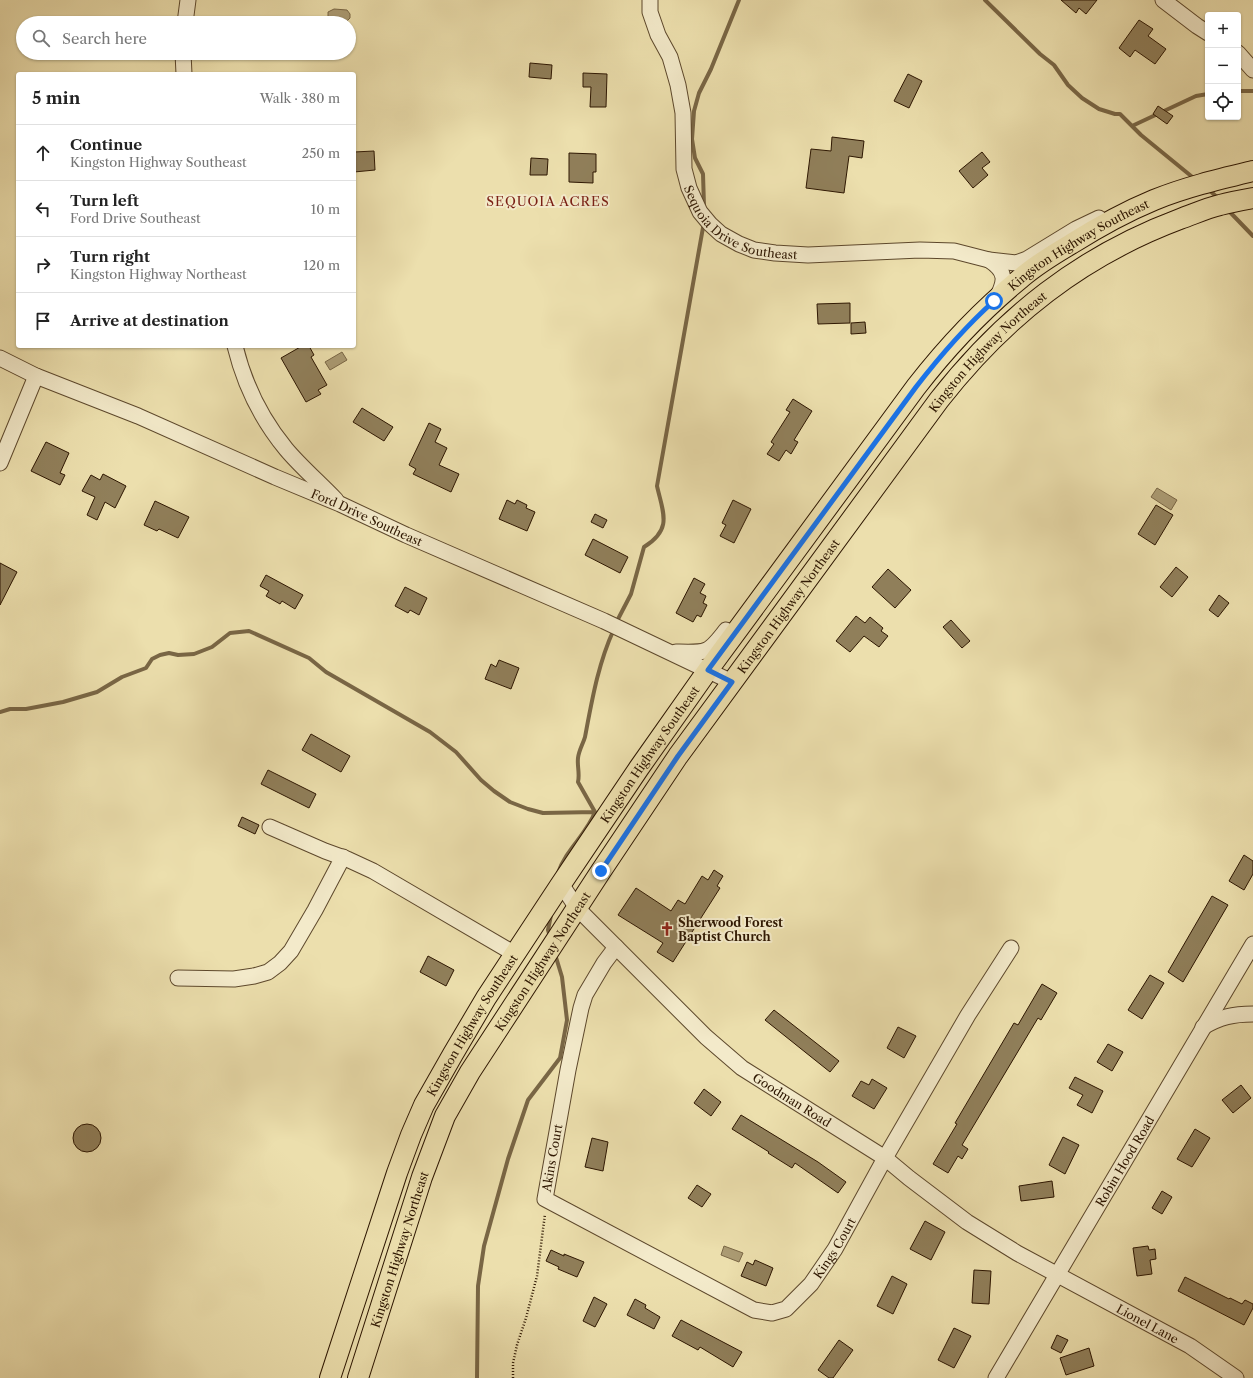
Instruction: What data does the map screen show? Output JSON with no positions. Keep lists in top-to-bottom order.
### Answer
{
  "streets": {
    "main road": ["Kingston Highway Southeast", "Kingston Highway Northeast"],
    "street": [
      "Sequoia Drive Southeast",
      "Ford Drive Southeast",
      "Goodman Road",
      "Akins Court",
      "Robin Hood Road",
      "Kings Court",
      "Lionel Lane"
    ]
  },
  "crossings": [
    ["Sequoia Drive Southeast", "Kingston Highway Southeast"],
    ["Kingston Highway Southeast", "Ford Drive Southeast"],
    ["Kingston Highway Southeast", "Goodman Road"],
    ["Kingston Highway Northeast", "Ford Drive Southeast"],
    ["Kingston Highway Northeast", "Goodman Road"],
    ["Goodman Road", "Akins Court"],
    ["Goodman Road", "Robin Hood Road"],
    ["Goodman Road", "Kings Court"],
    ["Goodman Road", "Lionel Lane"],
    ["Akins Court", "Kings Court"],
    ["Robin Hood Road", "Lionel Lane"]
  ],
  "districts": ["SEQUOIA ACRES"],
  "places": {
    "church": ["Sherwood Forest Baptist Church"]
  },
  "page": {
    "map_buttons": ["+", "−"],
    "search": "Search here",
    "heading": ["5 min", "Walk · 380 m"],
    "list": [
      ["Continue", "Kingston Highway Southeast", "250 m"],
      ["Turn left", "Ford Drive Southeast", "10 m"],
      ["Turn right", "Kingston Highway Northeast", "120 m"],
      "Arrive at destination"
    ]
  }
}
